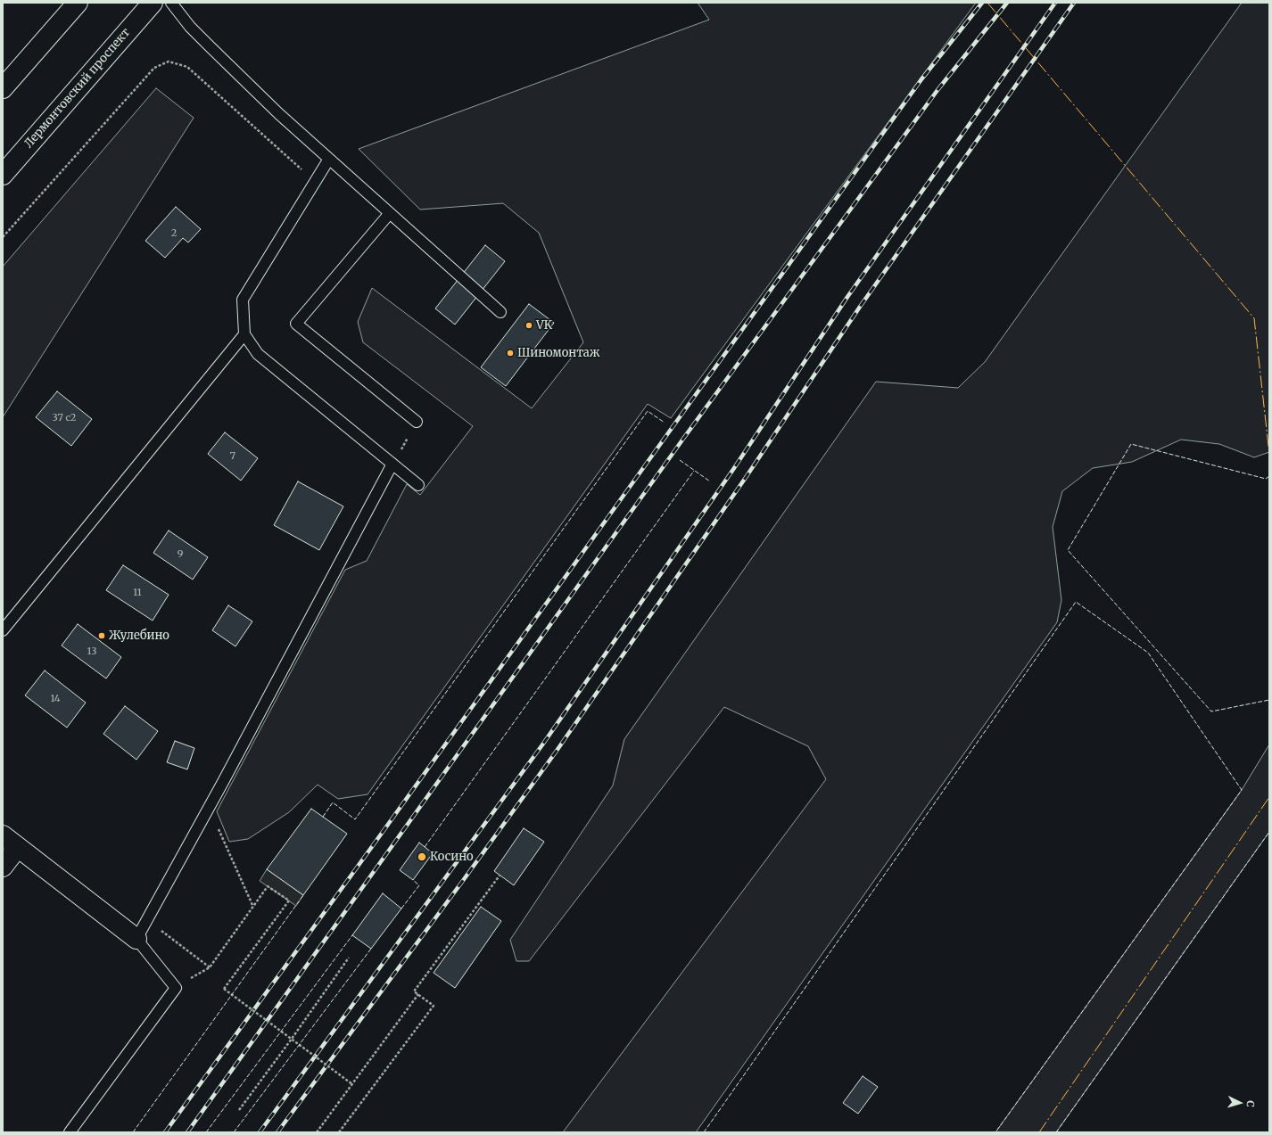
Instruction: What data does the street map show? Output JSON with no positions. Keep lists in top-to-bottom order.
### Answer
{
  "streets": {
    "main road": ["Лермонтовский проспект"]
  },
  "places": [
    "VK",
    "Шиномонтаж",
    "Жулебино",
    "Косино"
  ],
  "house_numbers": [
    "2",
    "37 с2",
    "7",
    "9",
    "11",
    "13",
    "14"
  ],
  "north": "right"
}
